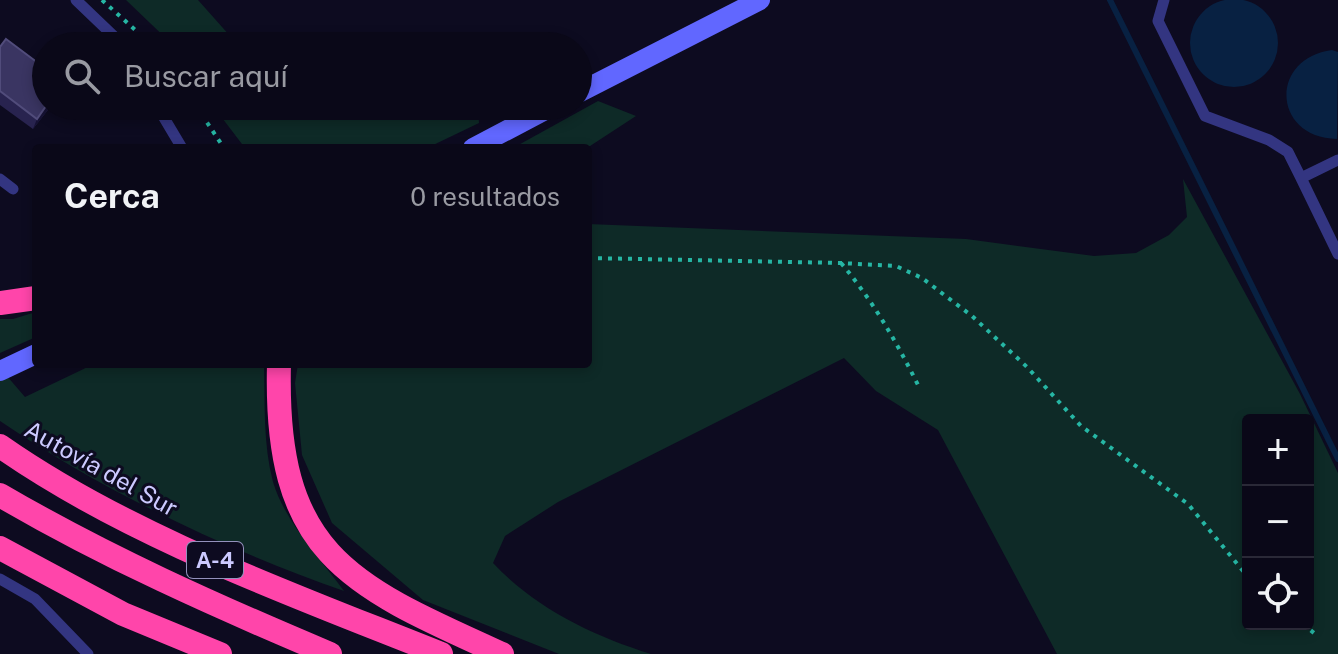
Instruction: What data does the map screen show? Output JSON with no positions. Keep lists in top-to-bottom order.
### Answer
{
  "streets": {
    "highway": ["Autovía del Sur", "A-4"]
  },
  "page": {
    "search": "Buscar aquí",
    "heading": ["Cerca", "0 resultados"],
    "map_buttons": ["+", "−"]
  }
}
